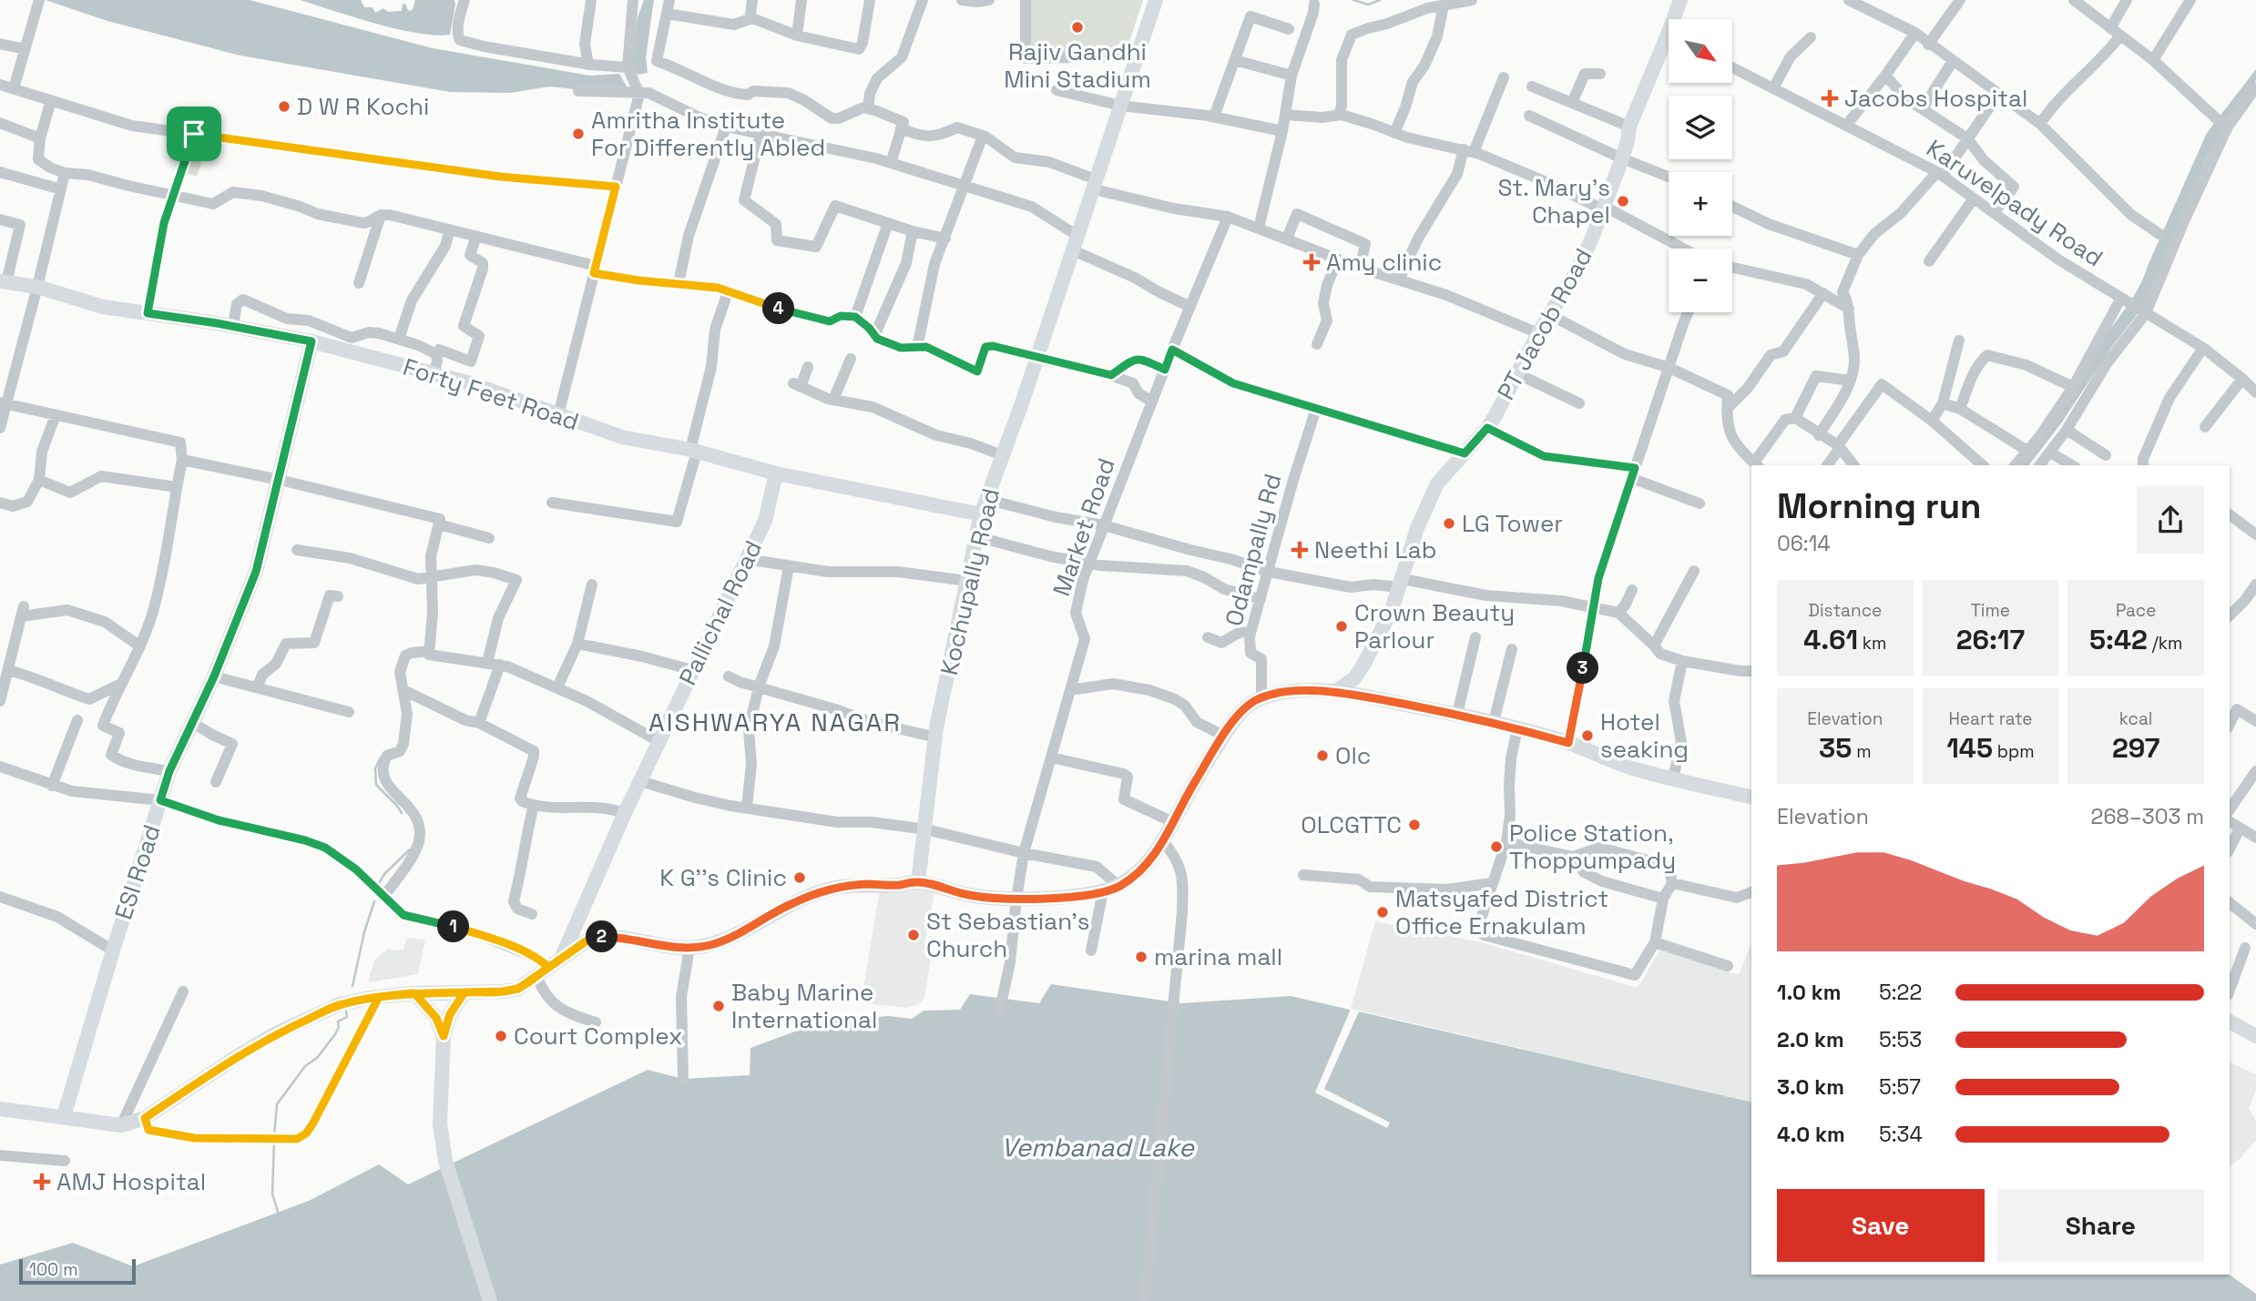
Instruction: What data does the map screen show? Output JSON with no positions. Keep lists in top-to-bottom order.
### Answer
{
  "streets": {
    "main road": [
      "PT Jacob Road",
      "Forty Feet Road",
      "Kochupally Road",
      "Pallichal Road",
      "ESI Road"
    ],
    "street": ["Karuvelpady Road", "Market Road", "Odampally Rd"]
  },
  "crossings": [
    ["Forty Feet Road", "Kochupally Road"],
    ["Forty Feet Road", "Pallichal Road"],
    ["Forty Feet Road", "ESI Road"]
  ],
  "districts": ["AISHWARYA NAGAR"],
  "water": ["Vembanad Lake"],
  "places": {
    "other": [
      "Rajiv Gandhi Mini Stadium",
      "D W R Kochi",
      "Amritha Institute For Differently Abled",
      "St. Mary's Chapel",
      "LG Tower",
      "Crown Beauty Parlour",
      "Hotel seaking",
      "Olc",
      "OLCGTTC",
      "Police Station, Thoppumpady",
      "K G''s Clinic",
      "Matsyafed District Office Ernakulam",
      "St Sebastian's Church",
      "marina mall",
      "Baby Marine International",
      "Court Complex"
    ],
    "health": [
      "Jacobs Hospital",
      "Amy clinic",
      "Neethi Lab",
      "AMJ Hospital"
    ]
  },
  "scale_bar": "100 m",
  "north": "bottom right",
  "page": {
    "map_buttons": ["+", "−"],
    "pins": [
      "4",
      "3",
      "1",
      "2"
    ],
    "heading": ["Morning run", "06:14"],
    "stats": [
      ["Distance", "4.61 km"],
      ["Time", "26:17"],
      ["Pace", "5:42 /km"],
      ["Elevation", "35 m"],
      ["Heart rate", "145 bpm"],
      ["kcal", "297"]
    ],
    "chart": ["Elevation", "268–303 m"],
    "list": [
      {
        "name": "1.0 km",
        "note": "5:22"
      },
      {
        "name": "2.0 km",
        "note": "5:53"
      },
      {
        "name": "3.0 km",
        "note": "5:57"
      },
      {
        "name": "4.0 km",
        "note": "5:34"
      }
    ],
    "buttons": ["Save", "Share"],
    "scale": "100 m"
  }
}
